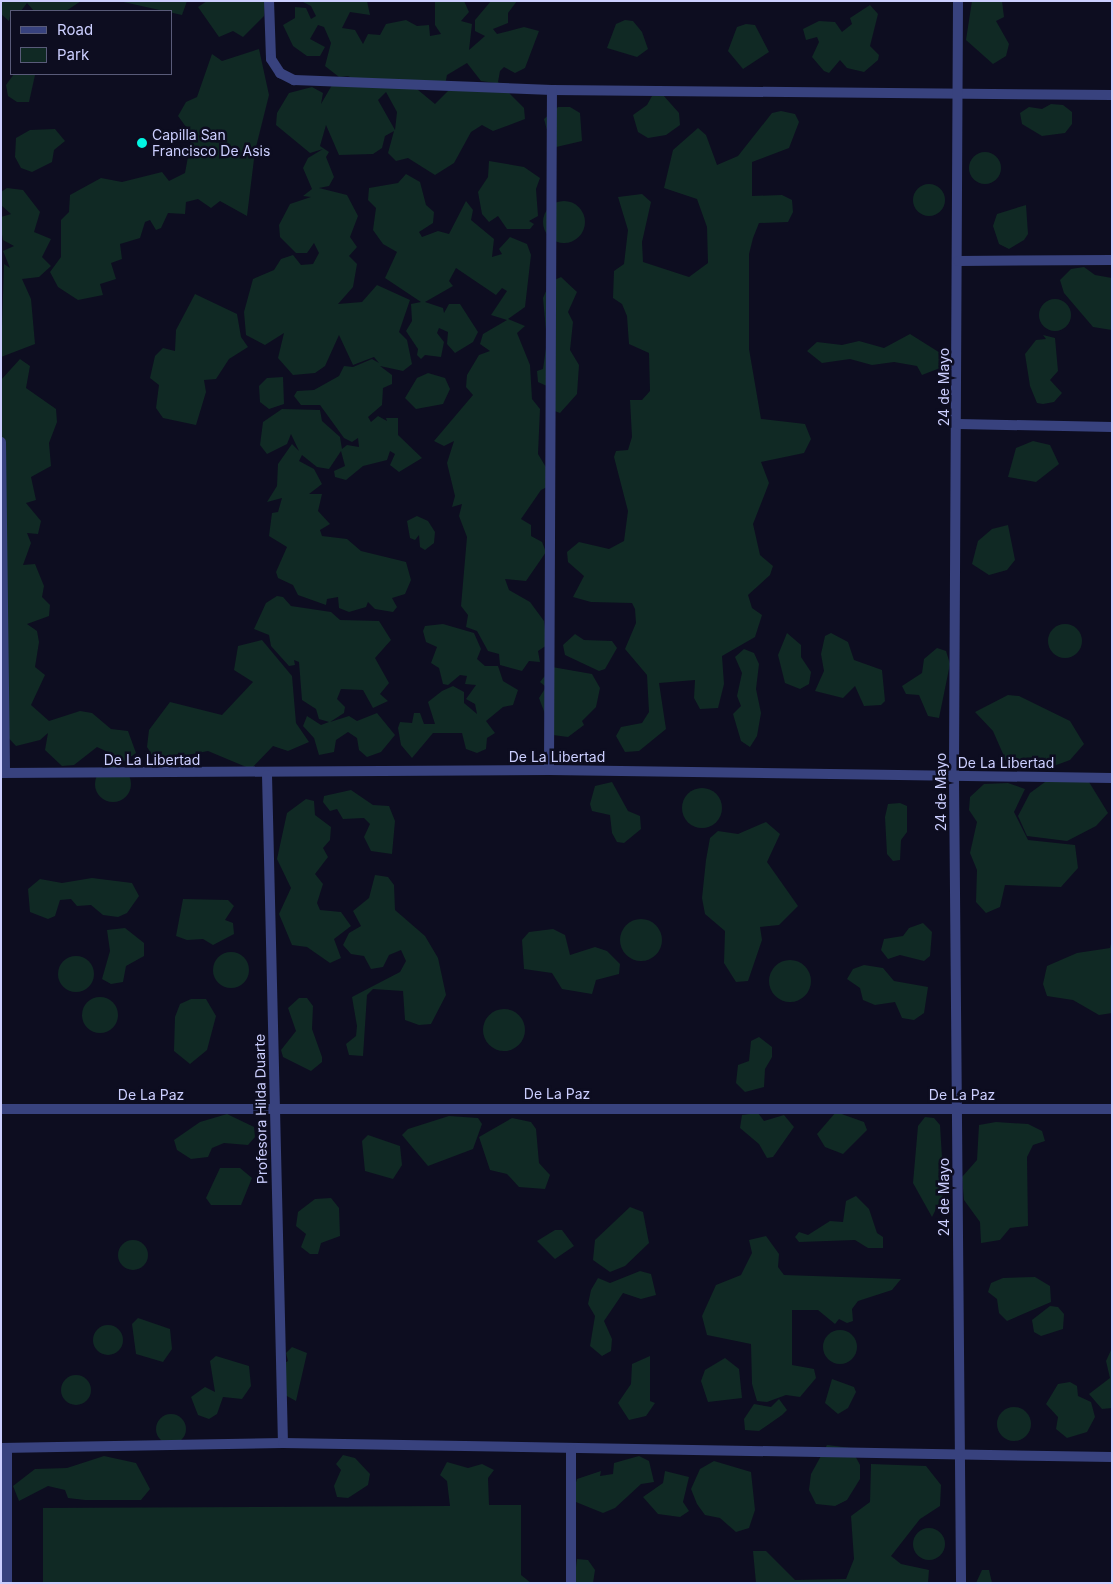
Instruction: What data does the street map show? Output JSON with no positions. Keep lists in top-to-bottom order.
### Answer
{
  "streets": {
    "street": [
      "24 de Mayo",
      "De La Libertad",
      "De La Paz",
      "Profesora Hilda Duarte"
    ]
  },
  "crossings": [
    ["24 de Mayo", "De La Libertad"],
    ["24 de Mayo", "De La Paz"],
    ["De La Libertad", "Profesora Hilda Duarte"],
    ["De La Paz", "Profesora Hilda Duarte"]
  ],
  "places": ["Capilla San Francisco De Asis"],
  "legend": ["Road", "Park"]
}
